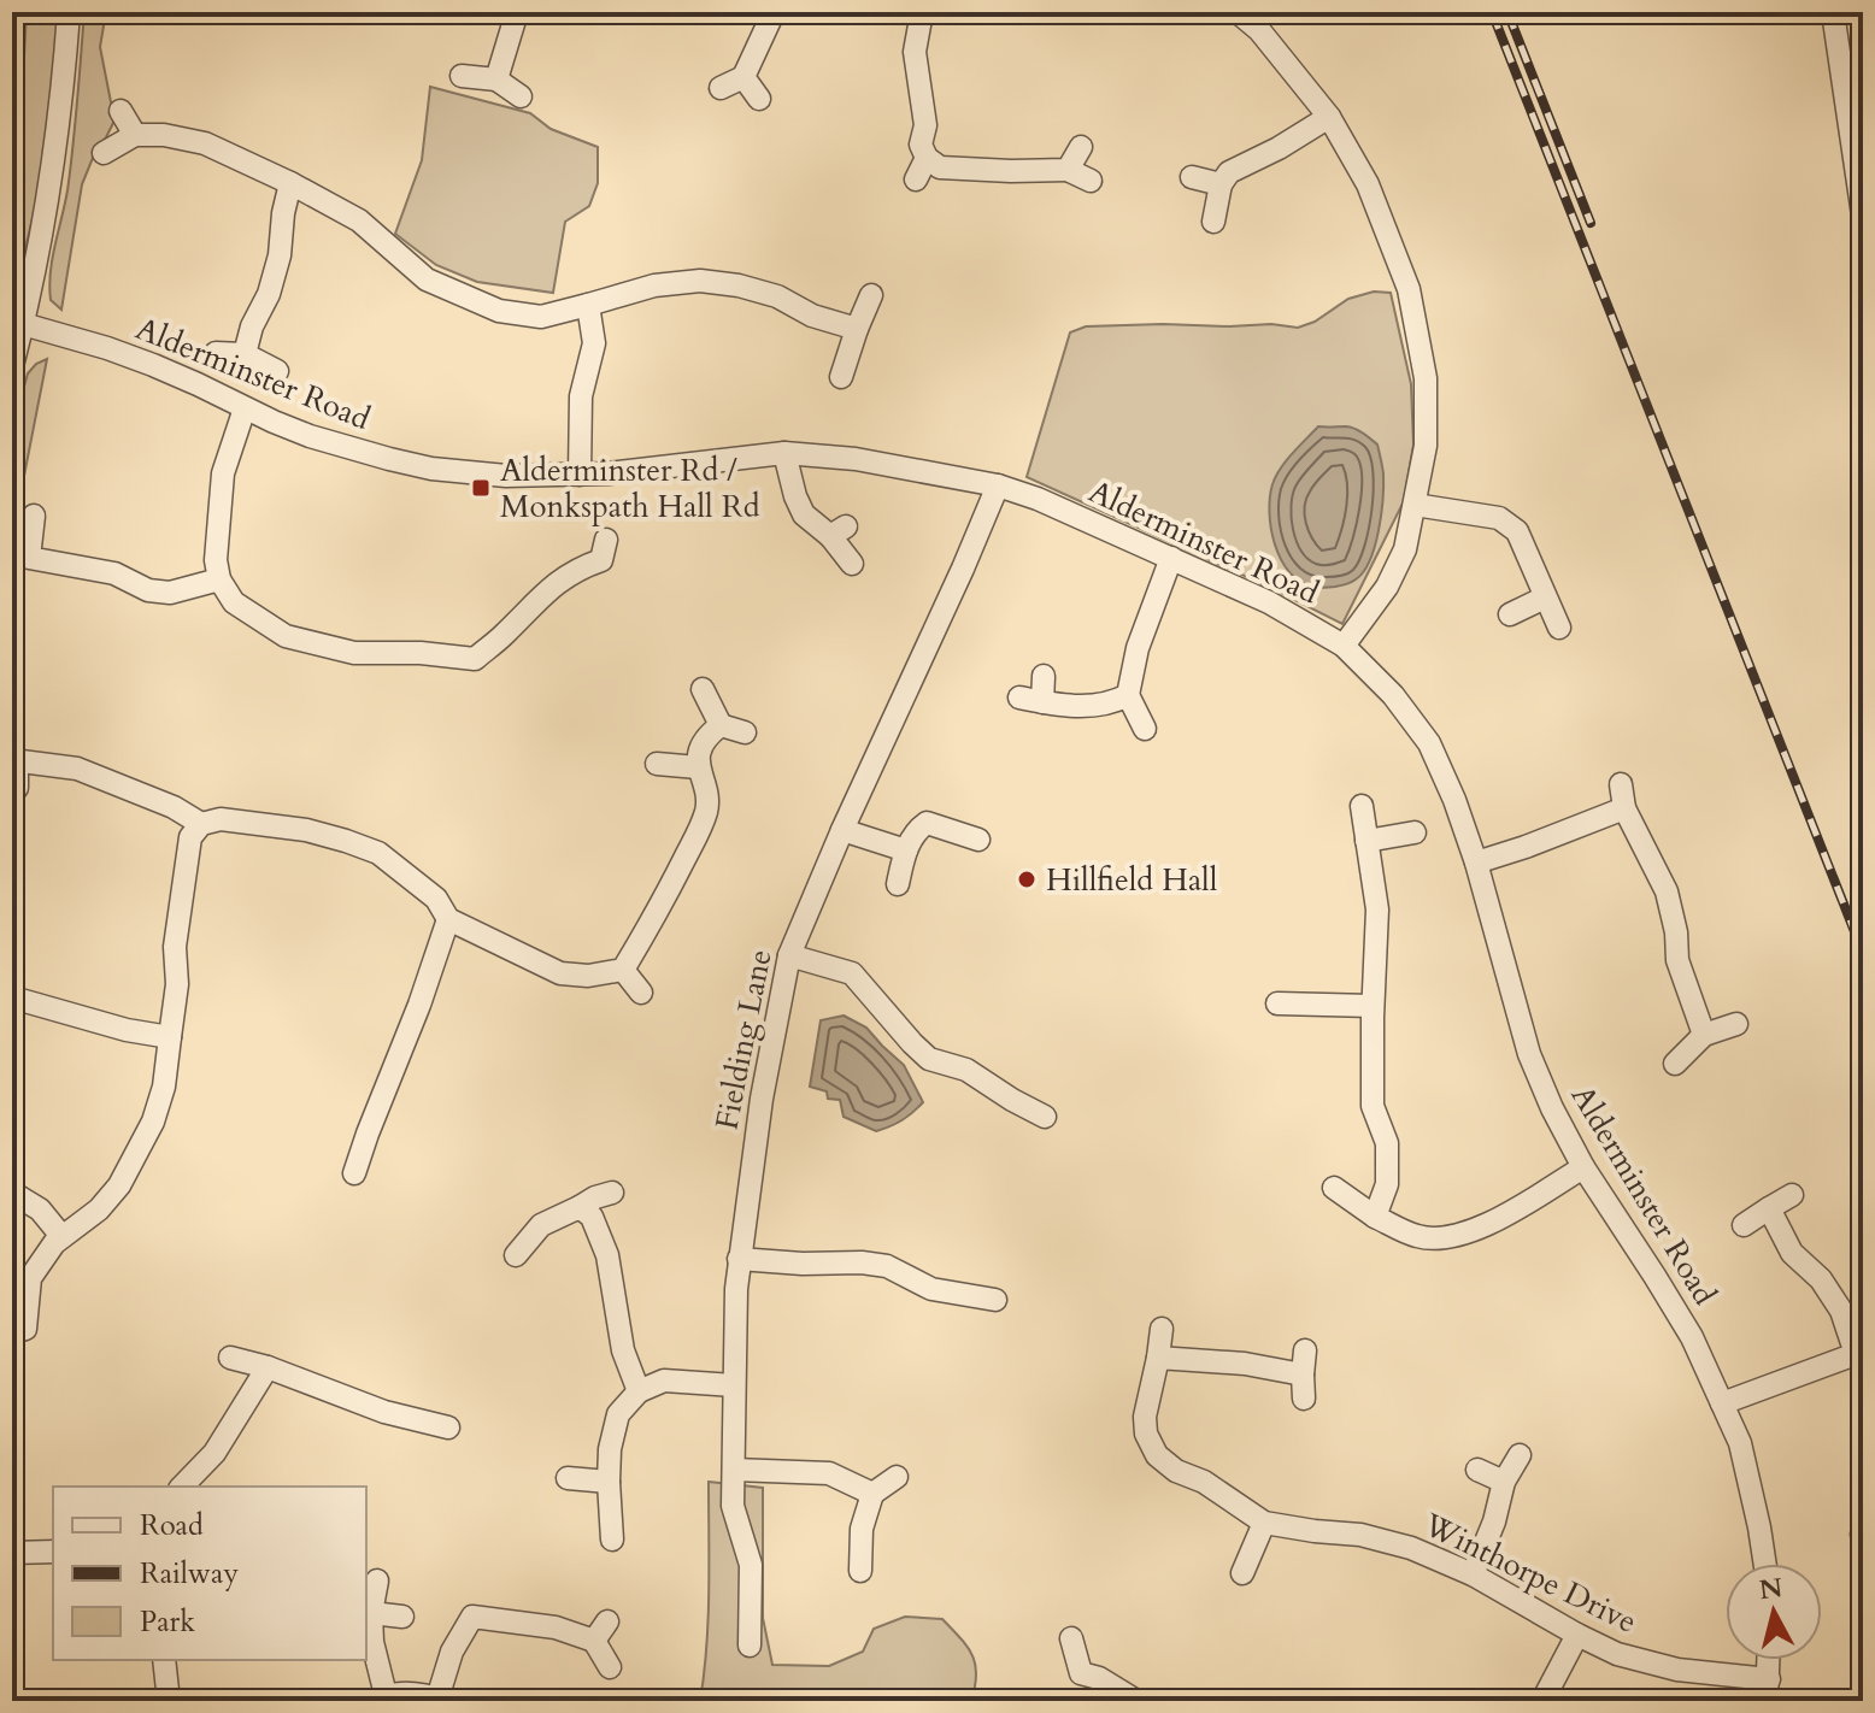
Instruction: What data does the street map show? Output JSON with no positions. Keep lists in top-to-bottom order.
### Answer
{
  "streets": {
    "street": ["Alderminster Road", "Fielding Lane", "Winthorpe Drive"]
  },
  "crossings": [
    ["Alderminster Road", "Fielding Lane"]
  ],
  "places": {
    "transit": ["Alderminster Rd / Monkspath Hall Rd"],
    "other": ["Hillfield Hall"]
  },
  "legend": ["Road", "Railway", "Park"],
  "north": "top"
}
